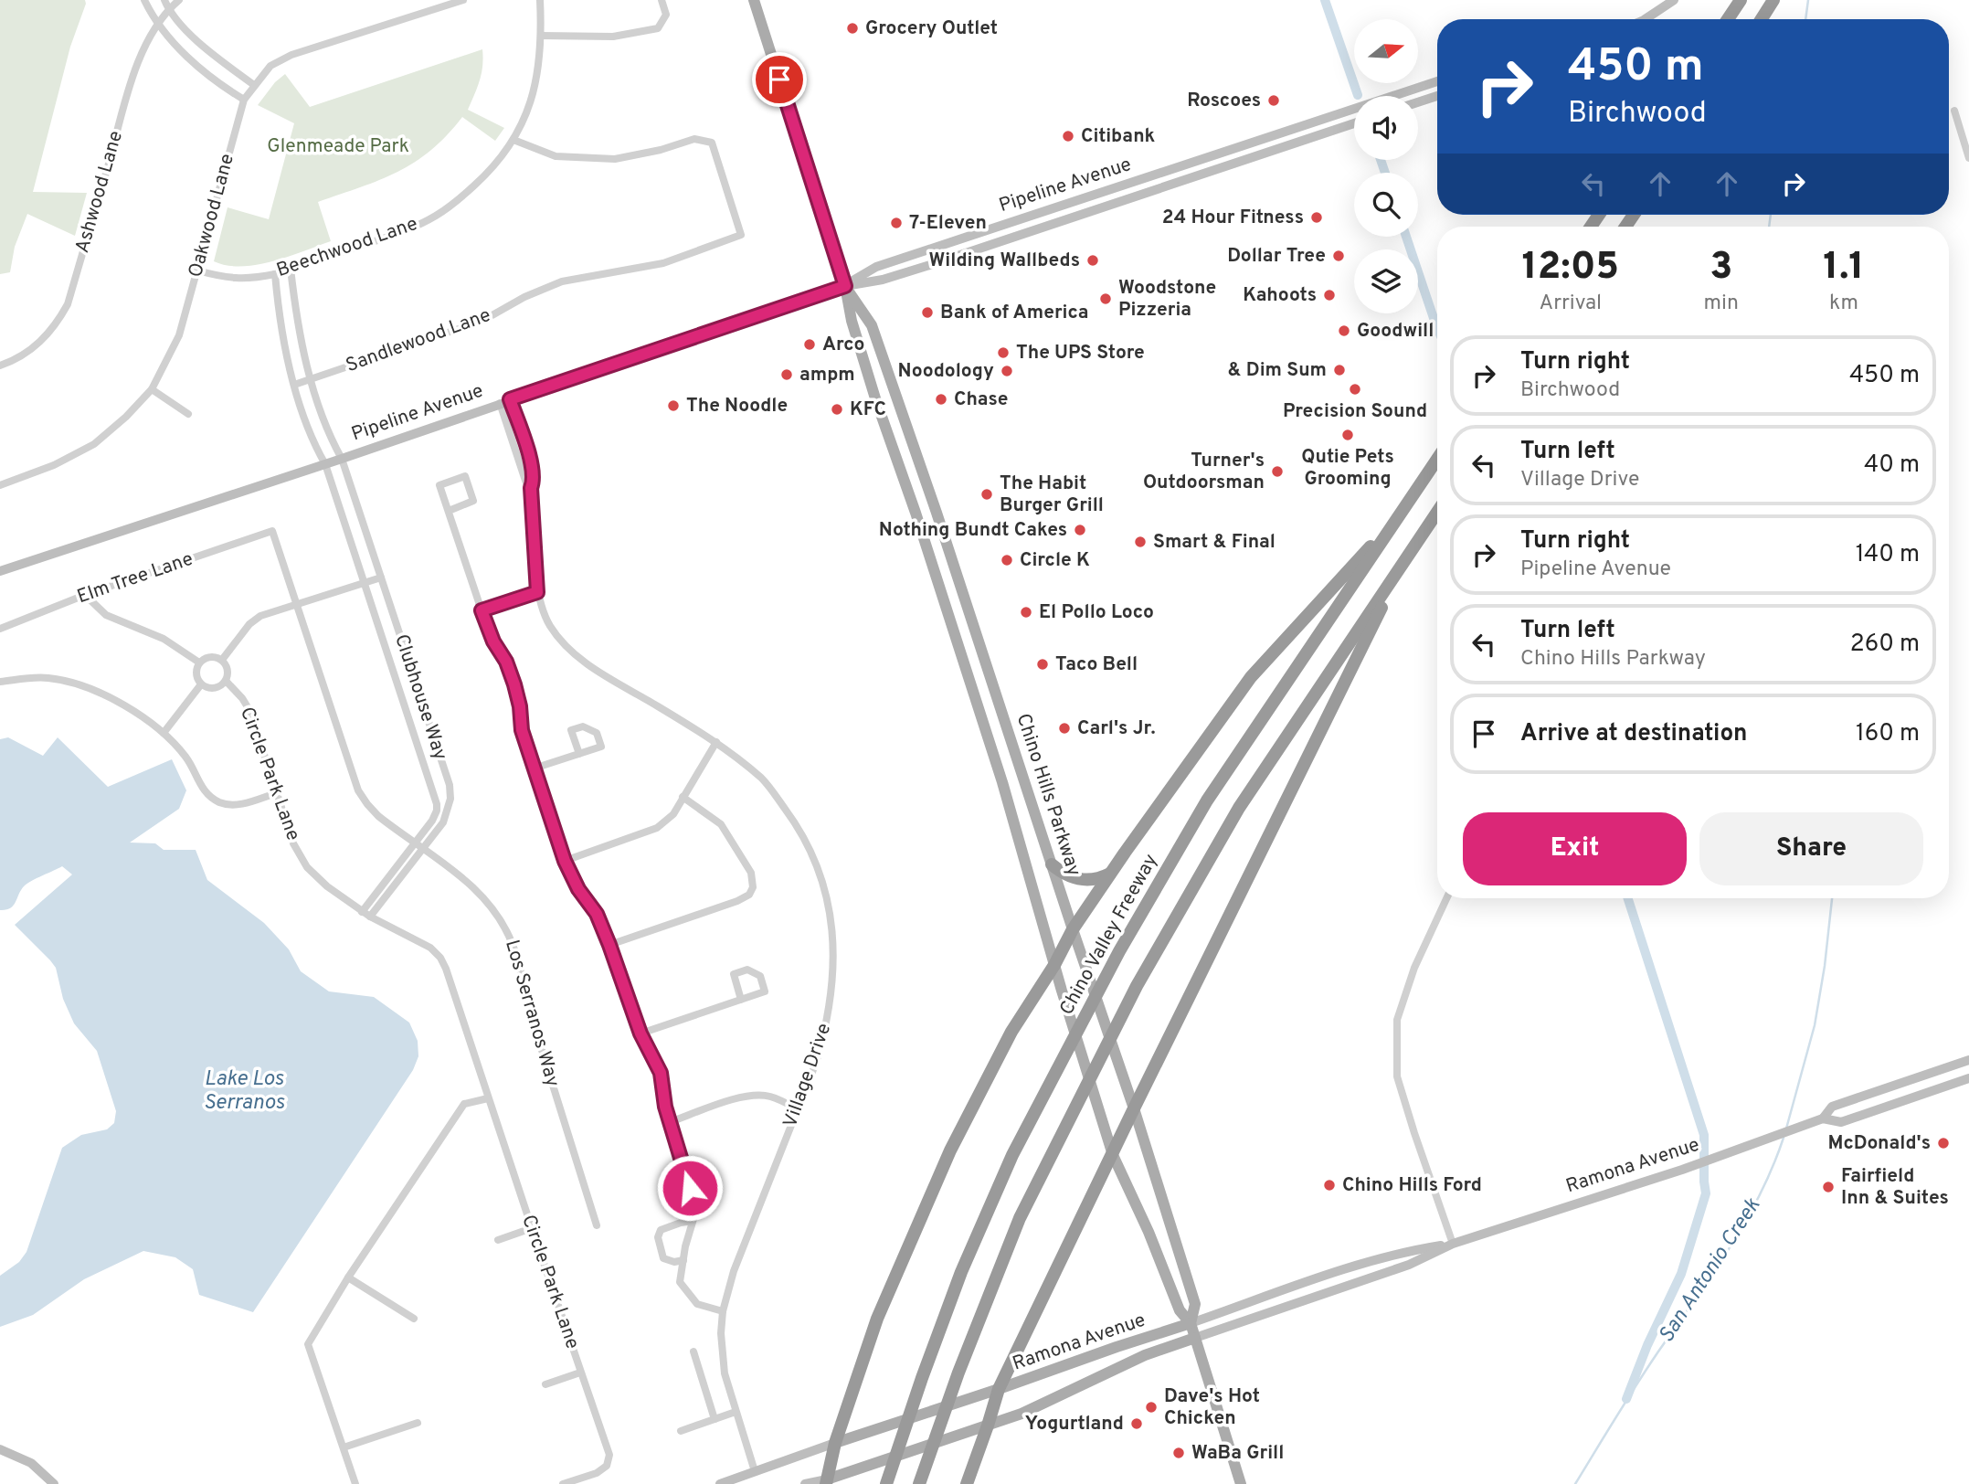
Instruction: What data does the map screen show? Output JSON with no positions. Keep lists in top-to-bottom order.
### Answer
{
  "streets": {
    "highway": ["Chino Valley Freeway"],
    "main road": ["Pipeline Avenue", "Chino Hills Parkway", "Ramona Avenue"],
    "street": [
      "Ashwood Lane",
      "Oakwood Lane",
      "Beechwood Lane",
      "Sandlewood Lane",
      "Elm Tree Lane",
      "Clubhouse Way",
      "Circle Park Lane",
      "Los Serranos Way",
      "Village Drive"
    ]
  },
  "crossings": [
    ["Pipeline Avenue", "Clubhouse Way"],
    ["Pipeline Avenue", "Chino Hills Parkway"],
    ["Pipeline Avenue", "Village Drive"],
    ["Oakwood Lane", "Beechwood Lane"],
    ["Beechwood Lane", "Sandlewood Lane"],
    ["Beechwood Lane", "Clubhouse Way"],
    ["Sandlewood Lane", "Clubhouse Way"],
    ["Elm Tree Lane", "Los Serranos Way"],
    ["Clubhouse Way", "Circle Park Lane"],
    ["Clubhouse Way", "Los Serranos Way"],
    ["Chino Hills Parkway", "Ramona Avenue"],
    ["Village Drive", "Ramona Avenue"]
  ],
  "water": ["Lake Los Serranos", "San Antonio Creek"],
  "parks": ["Glenmeade Park"],
  "places": [
    "Grocery Outlet",
    "Roscoes",
    "Citibank",
    "24 Hour Fitness",
    "7-Eleven",
    "Dollar Tree",
    "Wilding Wallbeds",
    "Kahoots",
    "Woodstone Pizzeria",
    "Bank of America",
    "Goodwill",
    "Arco",
    "The UPS Store",
    "& Dim Sum",
    "Noodology",
    "ampm",
    "Precision Sound",
    "Chase",
    "The Noodle",
    "KFC",
    "Qutie Pets Grooming",
    "Turner's Outdoorsman",
    "The Habit Burger Grill",
    "Nothing Bundt Cakes",
    "Smart & Final",
    "Circle K",
    "El Pollo Loco",
    "Taco Bell",
    "Carl's Jr.",
    "McDonald's",
    "Chino Hills Ford",
    "Fairfield Inn & Suites",
    "Dave's Hot Chicken",
    "Yogurtland",
    "WaBa Grill"
  ],
  "north": "right",
  "page": {
    "turn": ["450 m", "Birchwood"],
    "eta": [
      "12:05",
      "Arrival",
      "3",
      "min",
      "1.1",
      "km"
    ],
    "list": [
      {
        "name": "Turn right",
        "note": "Birchwood",
        "value": "450 m"
      },
      {
        "name": "Turn left",
        "note": "Village Drive",
        "value": "40 m"
      },
      {
        "name": "Turn right",
        "note": "Pipeline Avenue",
        "value": "140 m"
      },
      {
        "name": "Turn left",
        "note": "Chino Hills Parkway",
        "value": "260 m"
      },
      {
        "name": "Arrive at destination",
        "value": "160 m"
      }
    ],
    "buttons": ["Exit", "Share"]
  }
}
